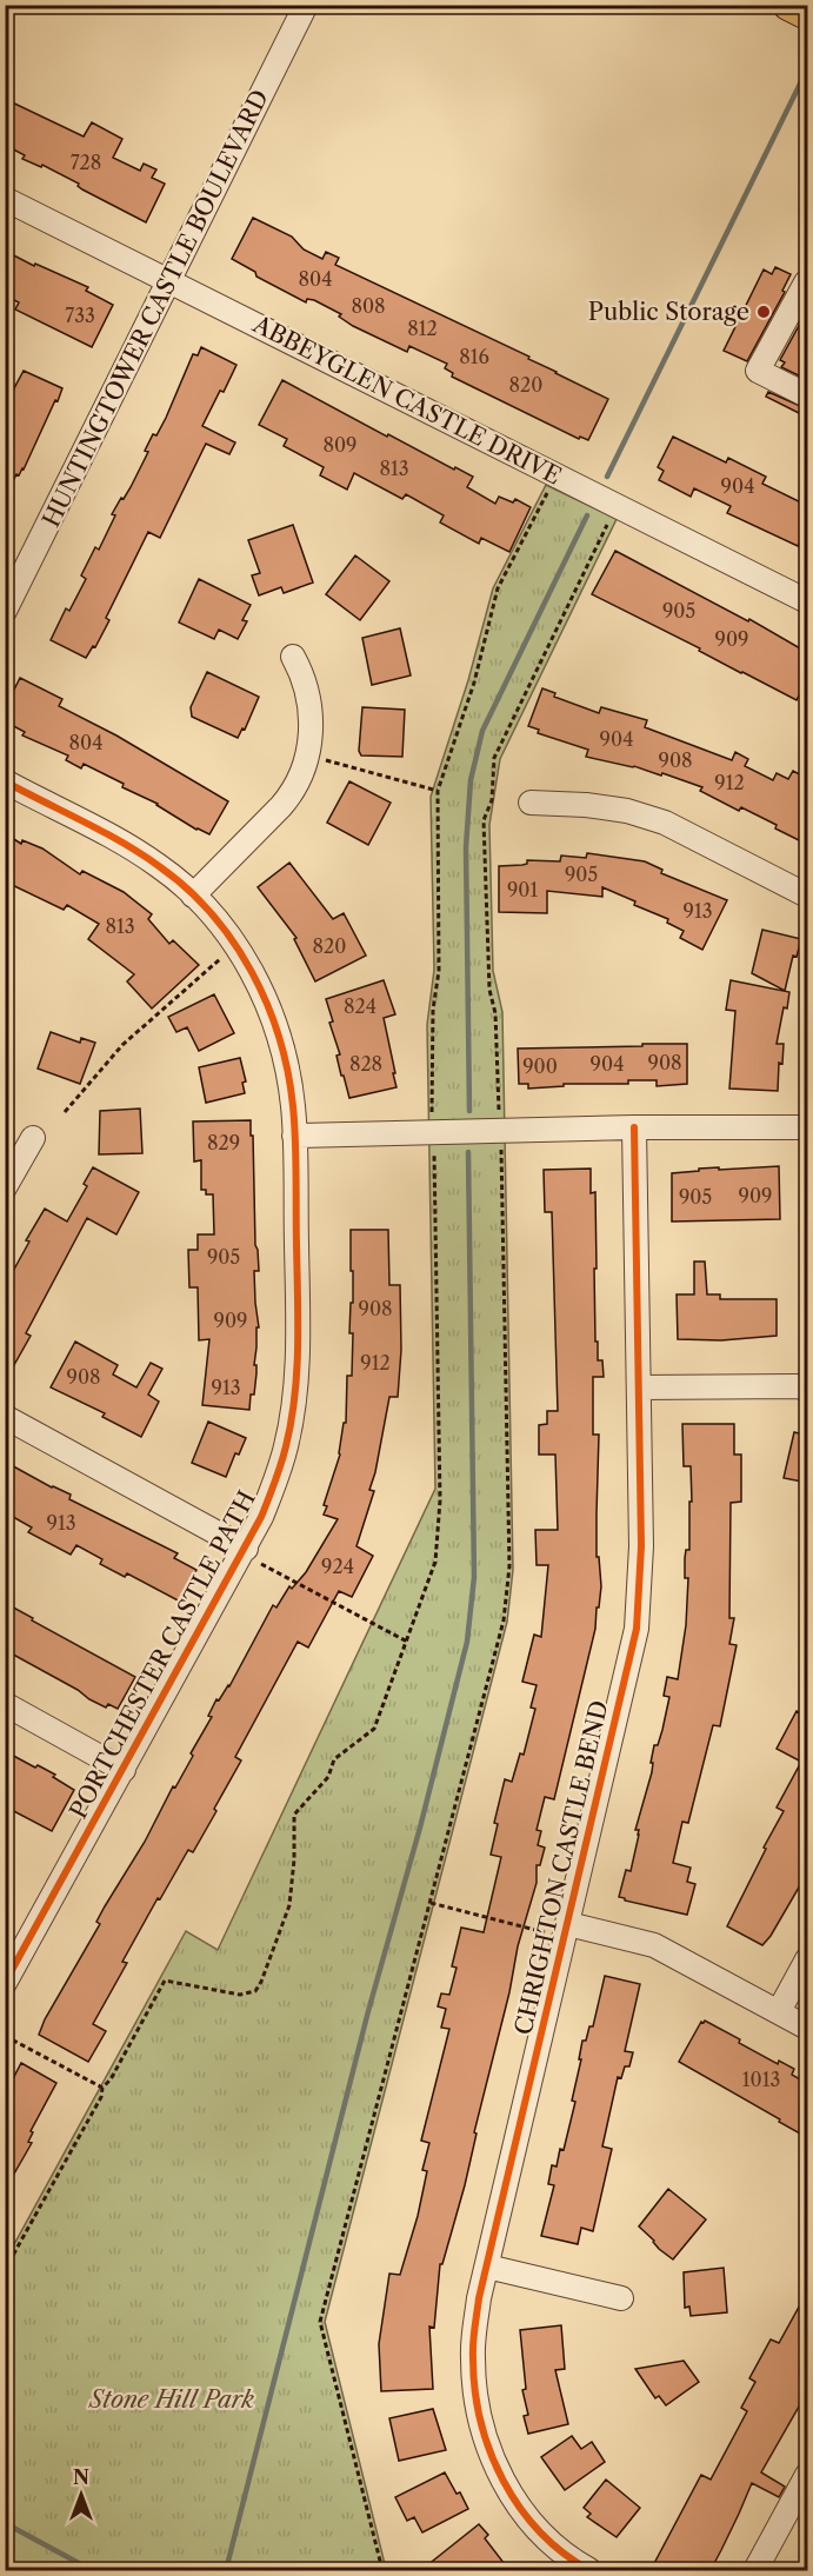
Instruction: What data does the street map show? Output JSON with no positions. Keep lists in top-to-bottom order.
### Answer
{
  "streets": {
    "street": [
      "HUNTINGTOWER CASTLE BOULEVARD",
      "ABBEYGLEN CASTLE DRIVE",
      "PORTCHESTER CASTLE PATH",
      "CHRIGHTON CASTLE BEND"
    ]
  },
  "crossings": [
    ["HUNTINGTOWER CASTLE BOULEVARD", "ABBEYGLEN CASTLE DRIVE"]
  ],
  "parks": ["Stone Hill Park"],
  "places": ["Public Storage"],
  "house_numbers": [
    "728",
    "804",
    "808",
    "733",
    "812",
    "816",
    "820",
    "809",
    "813",
    "904",
    "905",
    "909",
    "904",
    "804",
    "908",
    "912",
    "905",
    "901",
    "913",
    "813",
    "820",
    "824",
    "908",
    "828",
    "904",
    "900",
    "829",
    "909",
    "905",
    "905",
    "908",
    "909",
    "912",
    "908",
    "913",
    "913",
    "924",
    "1013"
  ],
  "north": "top"
}
